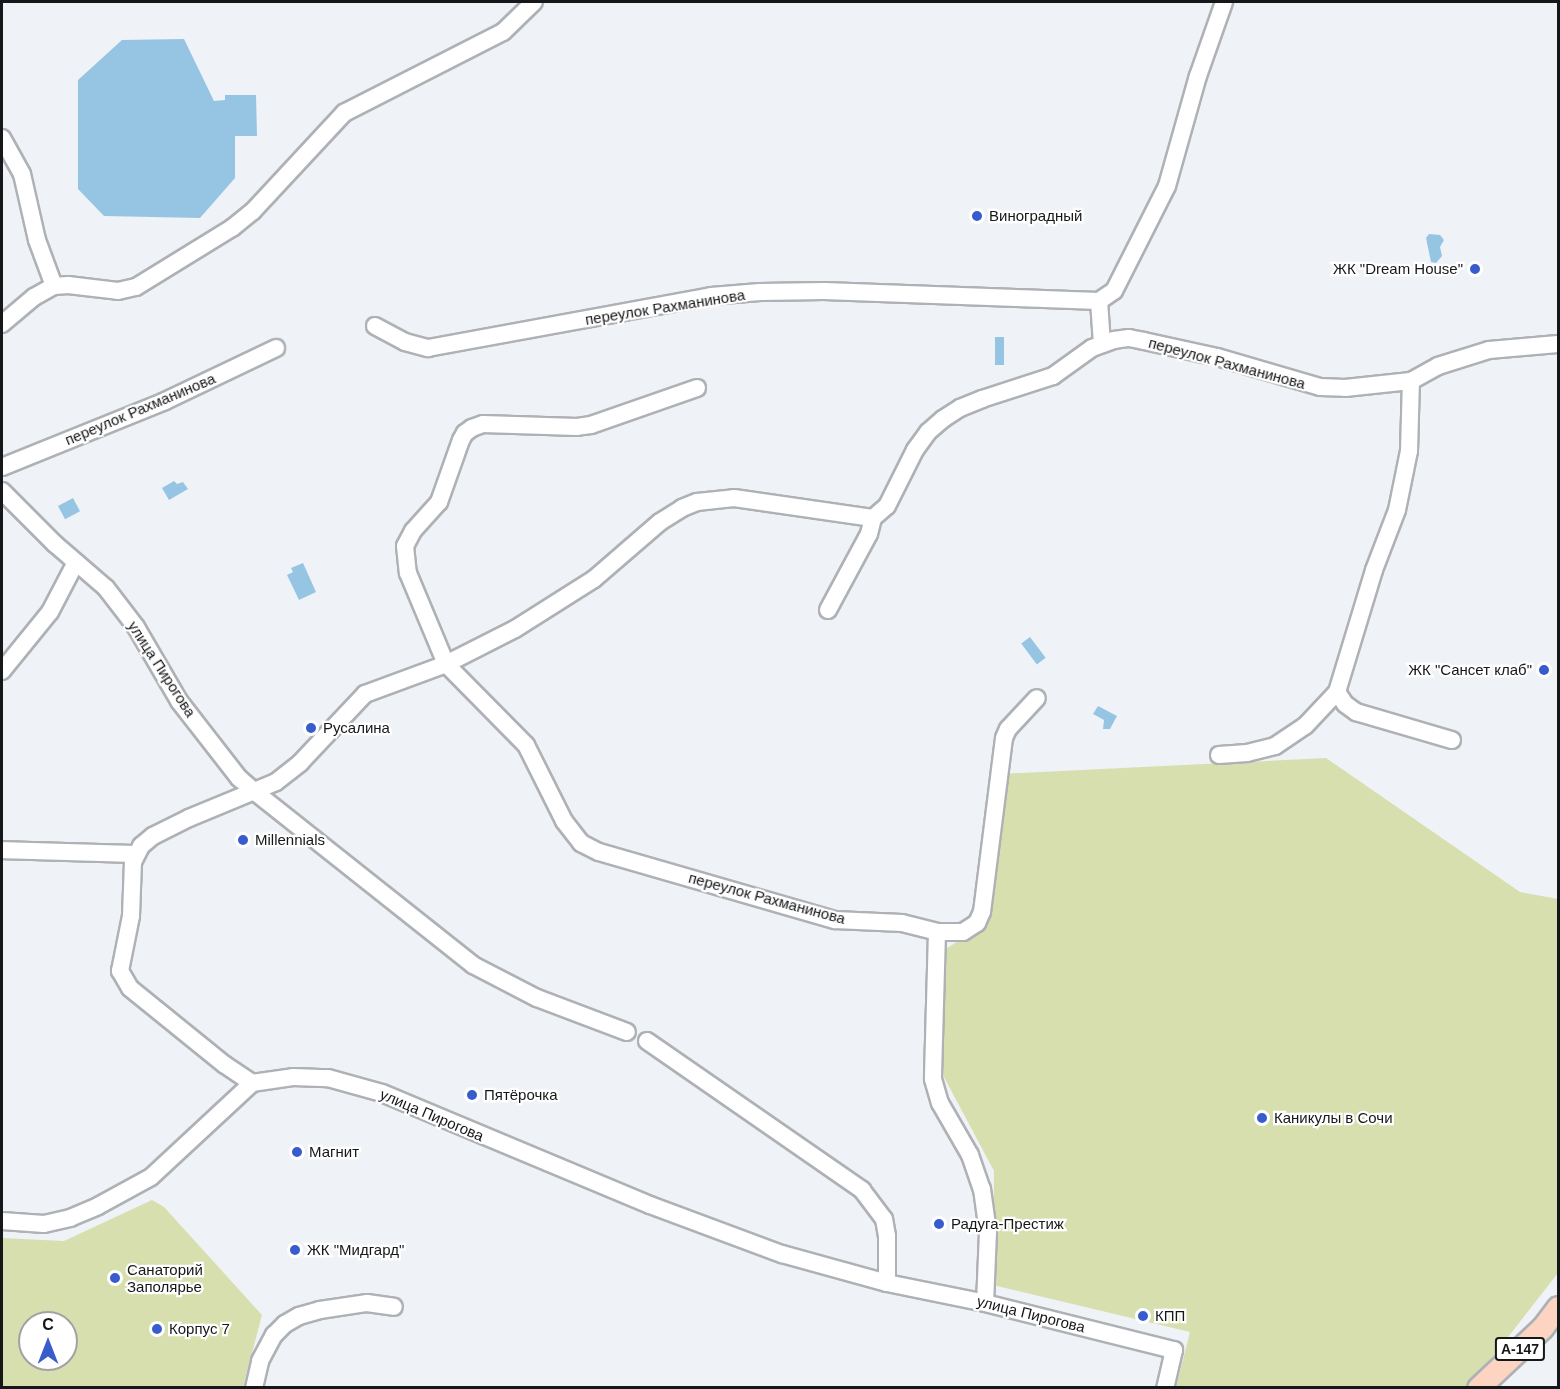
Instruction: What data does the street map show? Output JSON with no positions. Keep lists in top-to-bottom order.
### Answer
{
  "streets": {
    "main road": ["А-147"],
    "street": ["переулок Рахманинова", "улица Пирогова"]
  },
  "places": [
    "Виноградный",
    "ЖК \"Dream House\"",
    "ЖК \"Сансет клаб\"",
    "Русалина",
    "Millennials",
    "Пятёрочка",
    "Каникулы в Сочи",
    "Магнит",
    "Радуга-Престиж",
    "ЖК \"Мидгард\"",
    "Санаторий Заполярье",
    "КПП",
    "Корпус 7"
  ],
  "north": "top"
}
